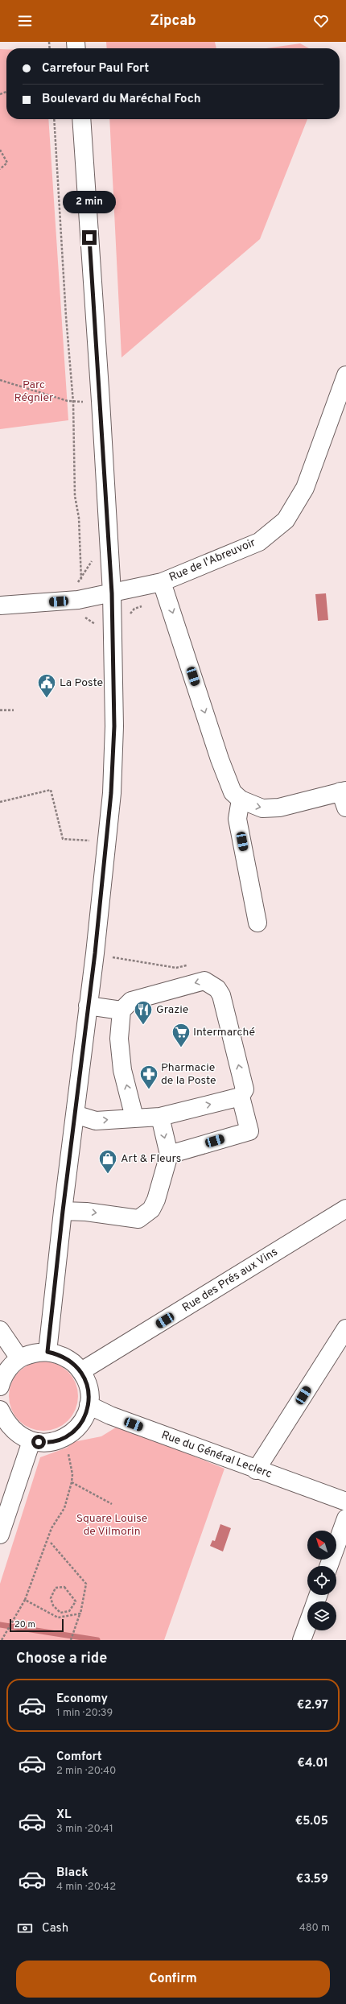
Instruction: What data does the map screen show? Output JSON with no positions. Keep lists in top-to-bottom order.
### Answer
{
  "streets": {
    "street": ["Rue de l'Abreuvoir", "Rue des Prés aux Vins", "Rue du Général Leclerc"]
  },
  "parks": ["Parc Régnier", "Square Louise de Vilmorin"],
  "places": {
    "public building": ["La Poste"],
    "restaurant": ["Grazie"],
    "supermarket": ["Intermarché"],
    "pharmacy": ["Pharmacie de la Poste"],
    "shop": ["Art & Fleurs"]
  },
  "scale_bar": "20 m",
  "north": "top left",
  "page": {
    "header": "Zipcab",
    "banner": ["Carrefour Paul Fort", "Boulevard du Maréchal Foch"],
    "bubble": "2 min",
    "scale": "20 m",
    "heading": "Choose a ride",
    "list": [
      {
        "name": "Economy",
        "note": "1 min · 20:39",
        "value": "€2.97"
      },
      {
        "name": "Comfort",
        "note": "2 min · 20:40",
        "value": "€4.01"
      },
      {
        "name": "XL",
        "note": "3 min · 20:41",
        "value": "€5.05"
      },
      {
        "name": "Black",
        "note": "4 min · 20:42",
        "value": "€3.59"
      }
    ],
    "pay": ["Cash", "480 m"],
    "buttons": "Confirm"
  }
}
